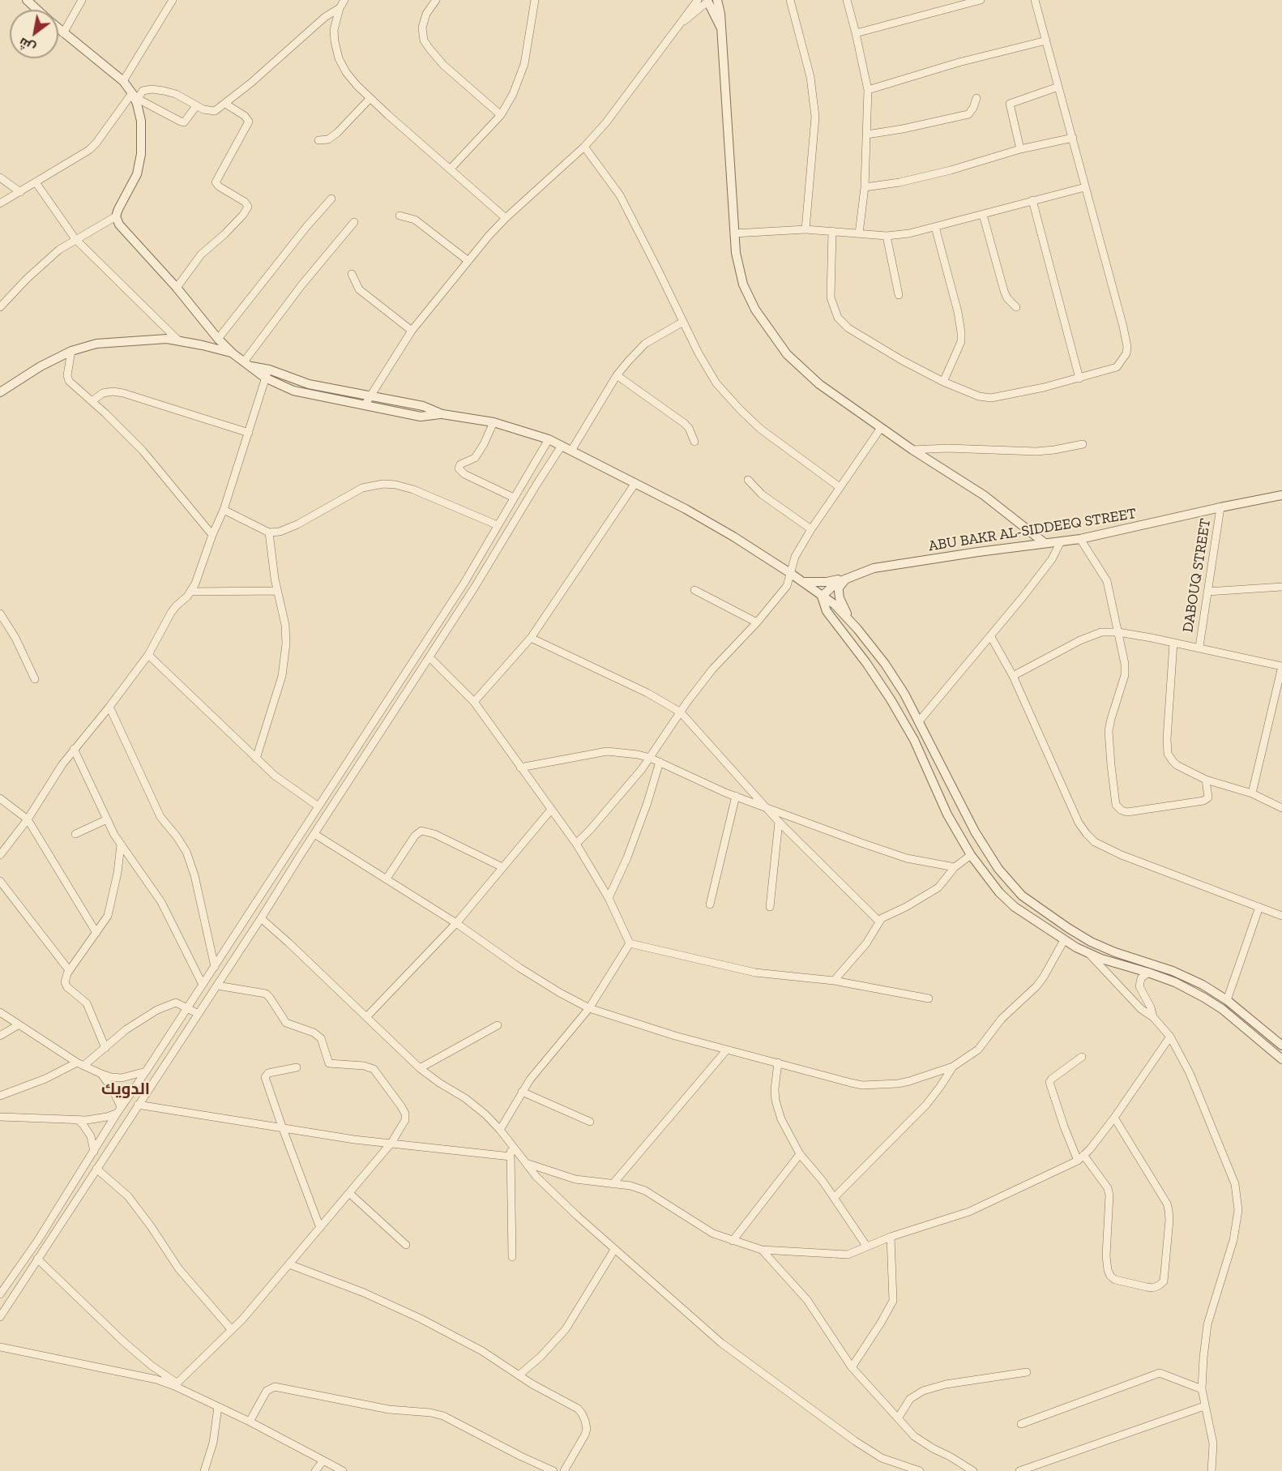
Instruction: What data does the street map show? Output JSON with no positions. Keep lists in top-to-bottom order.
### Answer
{
  "streets": {
    "street": ["ABU BAKR AL-SIDDEEQ STREET", "DABOUQ STREET"]
  },
  "crossings": [
    ["ABU BAKR AL-SIDDEEQ STREET", "DABOUQ STREET"]
  ],
  "districts": ["الدويك"],
  "north": "bottom left"
}
